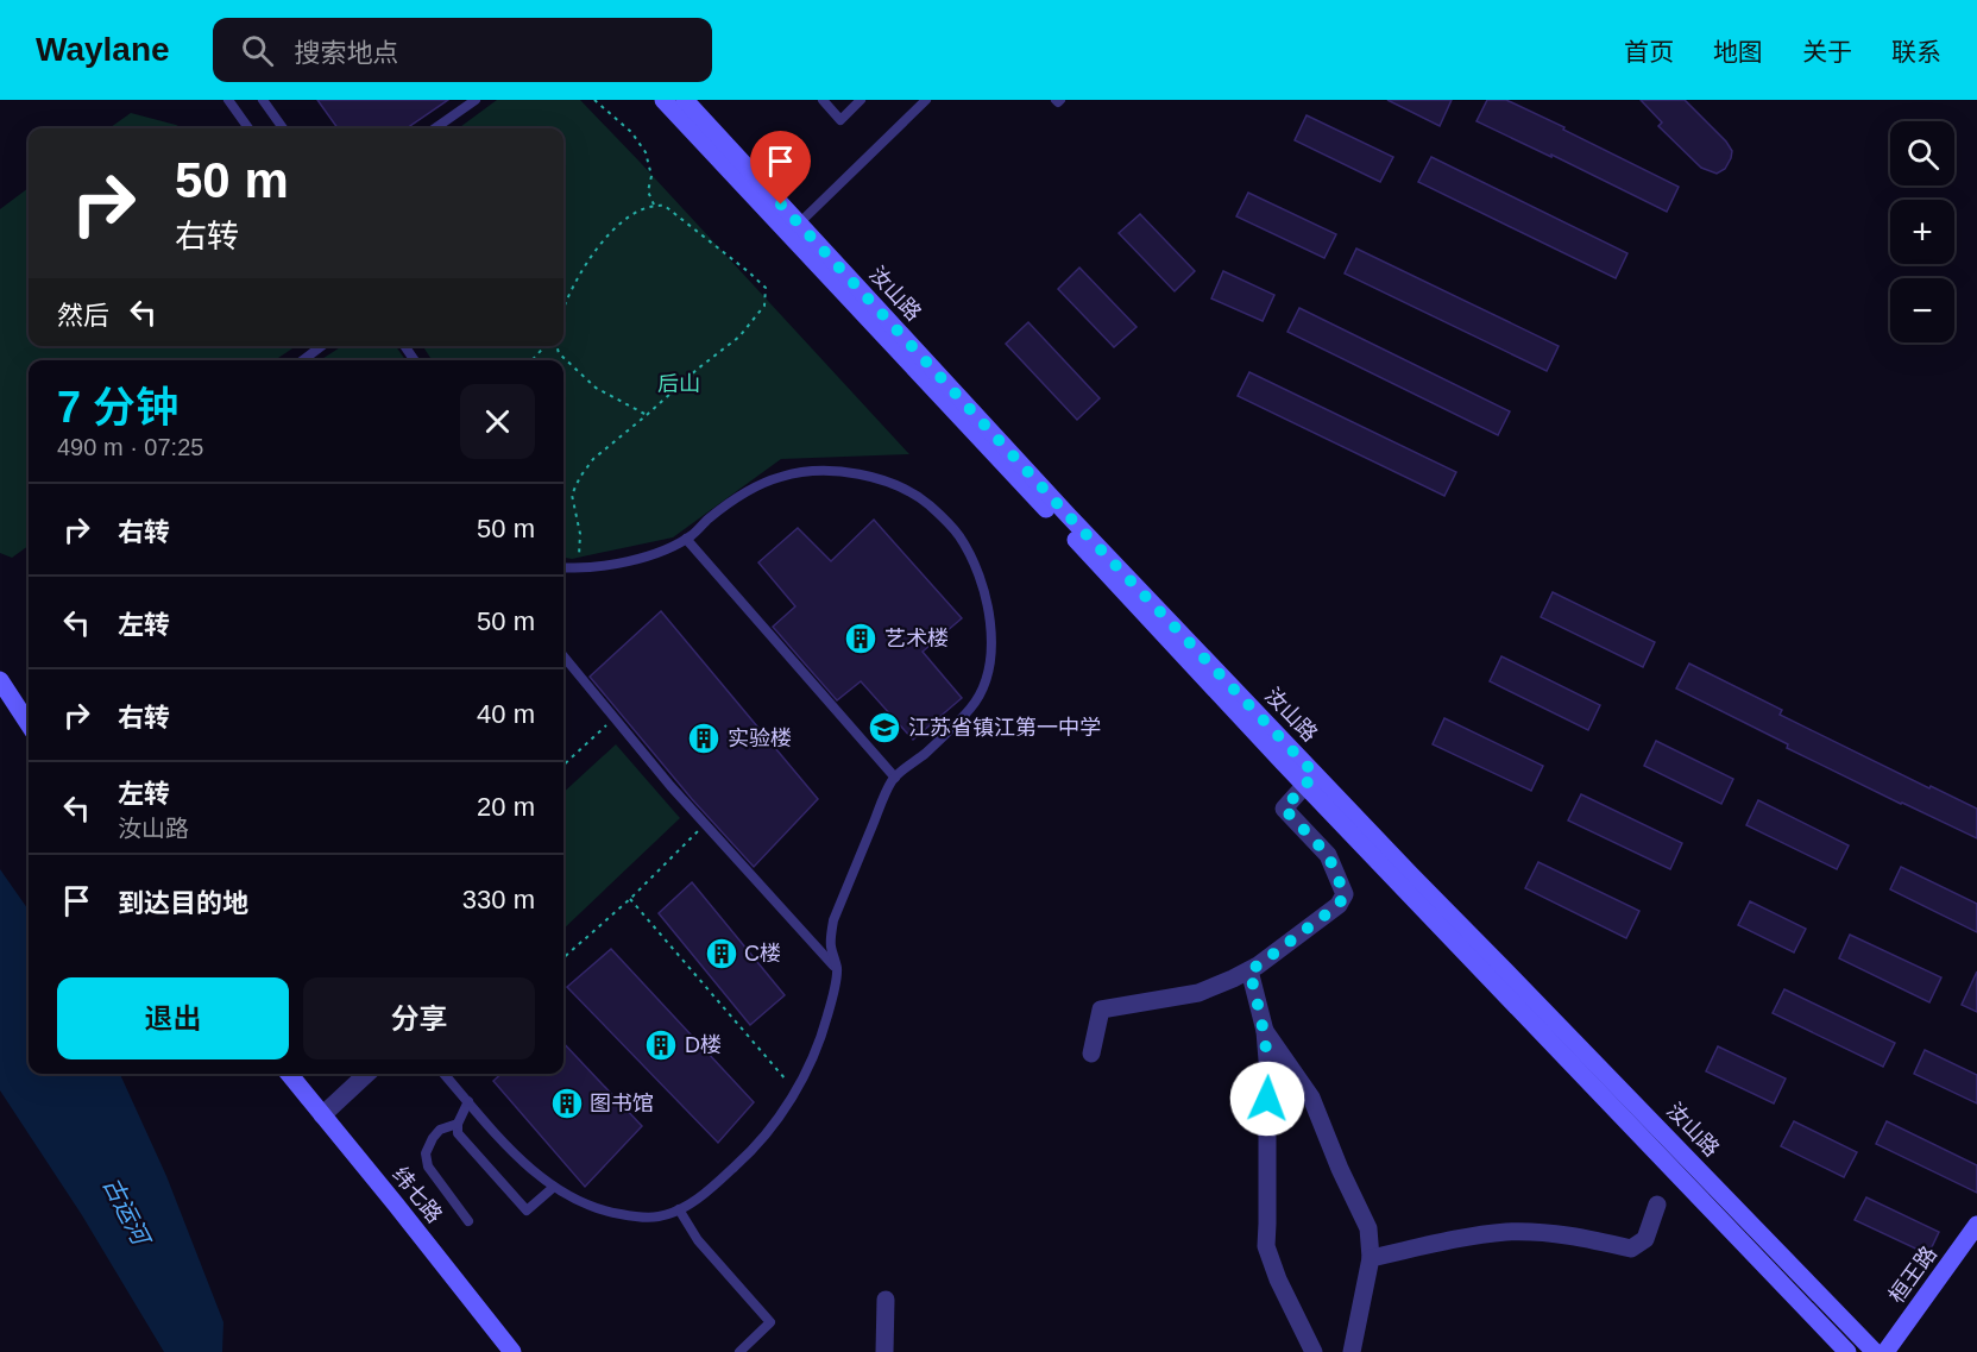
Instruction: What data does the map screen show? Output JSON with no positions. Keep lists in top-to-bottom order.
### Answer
{
  "streets": {
    "street": ["汝山路", "纬七路", "桓王路"]
  },
  "water": ["古运河"],
  "parks": ["后山"],
  "places": {
    "building": [
      "艺术楼",
      "实验楼",
      "C楼",
      "D楼",
      "图书馆"
    ],
    "school or university": ["江苏省镇江第一中学"]
  },
  "page": {
    "header": "Waylane",
    "search": "搜索地点",
    "nav": [
      "首页",
      "地图",
      "关于",
      "联系"
    ],
    "map_buttons": ["+", "−"],
    "turn": ["50 m", "右转"],
    "then": "然后",
    "heading": ["7 分钟", "490 m · 07:25"],
    "list": [
      {
        "name": "右转",
        "value": "50 m"
      },
      {
        "name": "左转",
        "value": "50 m"
      },
      {
        "name": "右转",
        "value": "40 m"
      },
      {
        "name": "左转",
        "note": "汝山路",
        "value": "20 m"
      },
      {
        "name": "到达目的地",
        "value": "330 m"
      }
    ],
    "buttons": ["退出", "分享"]
  }
}
